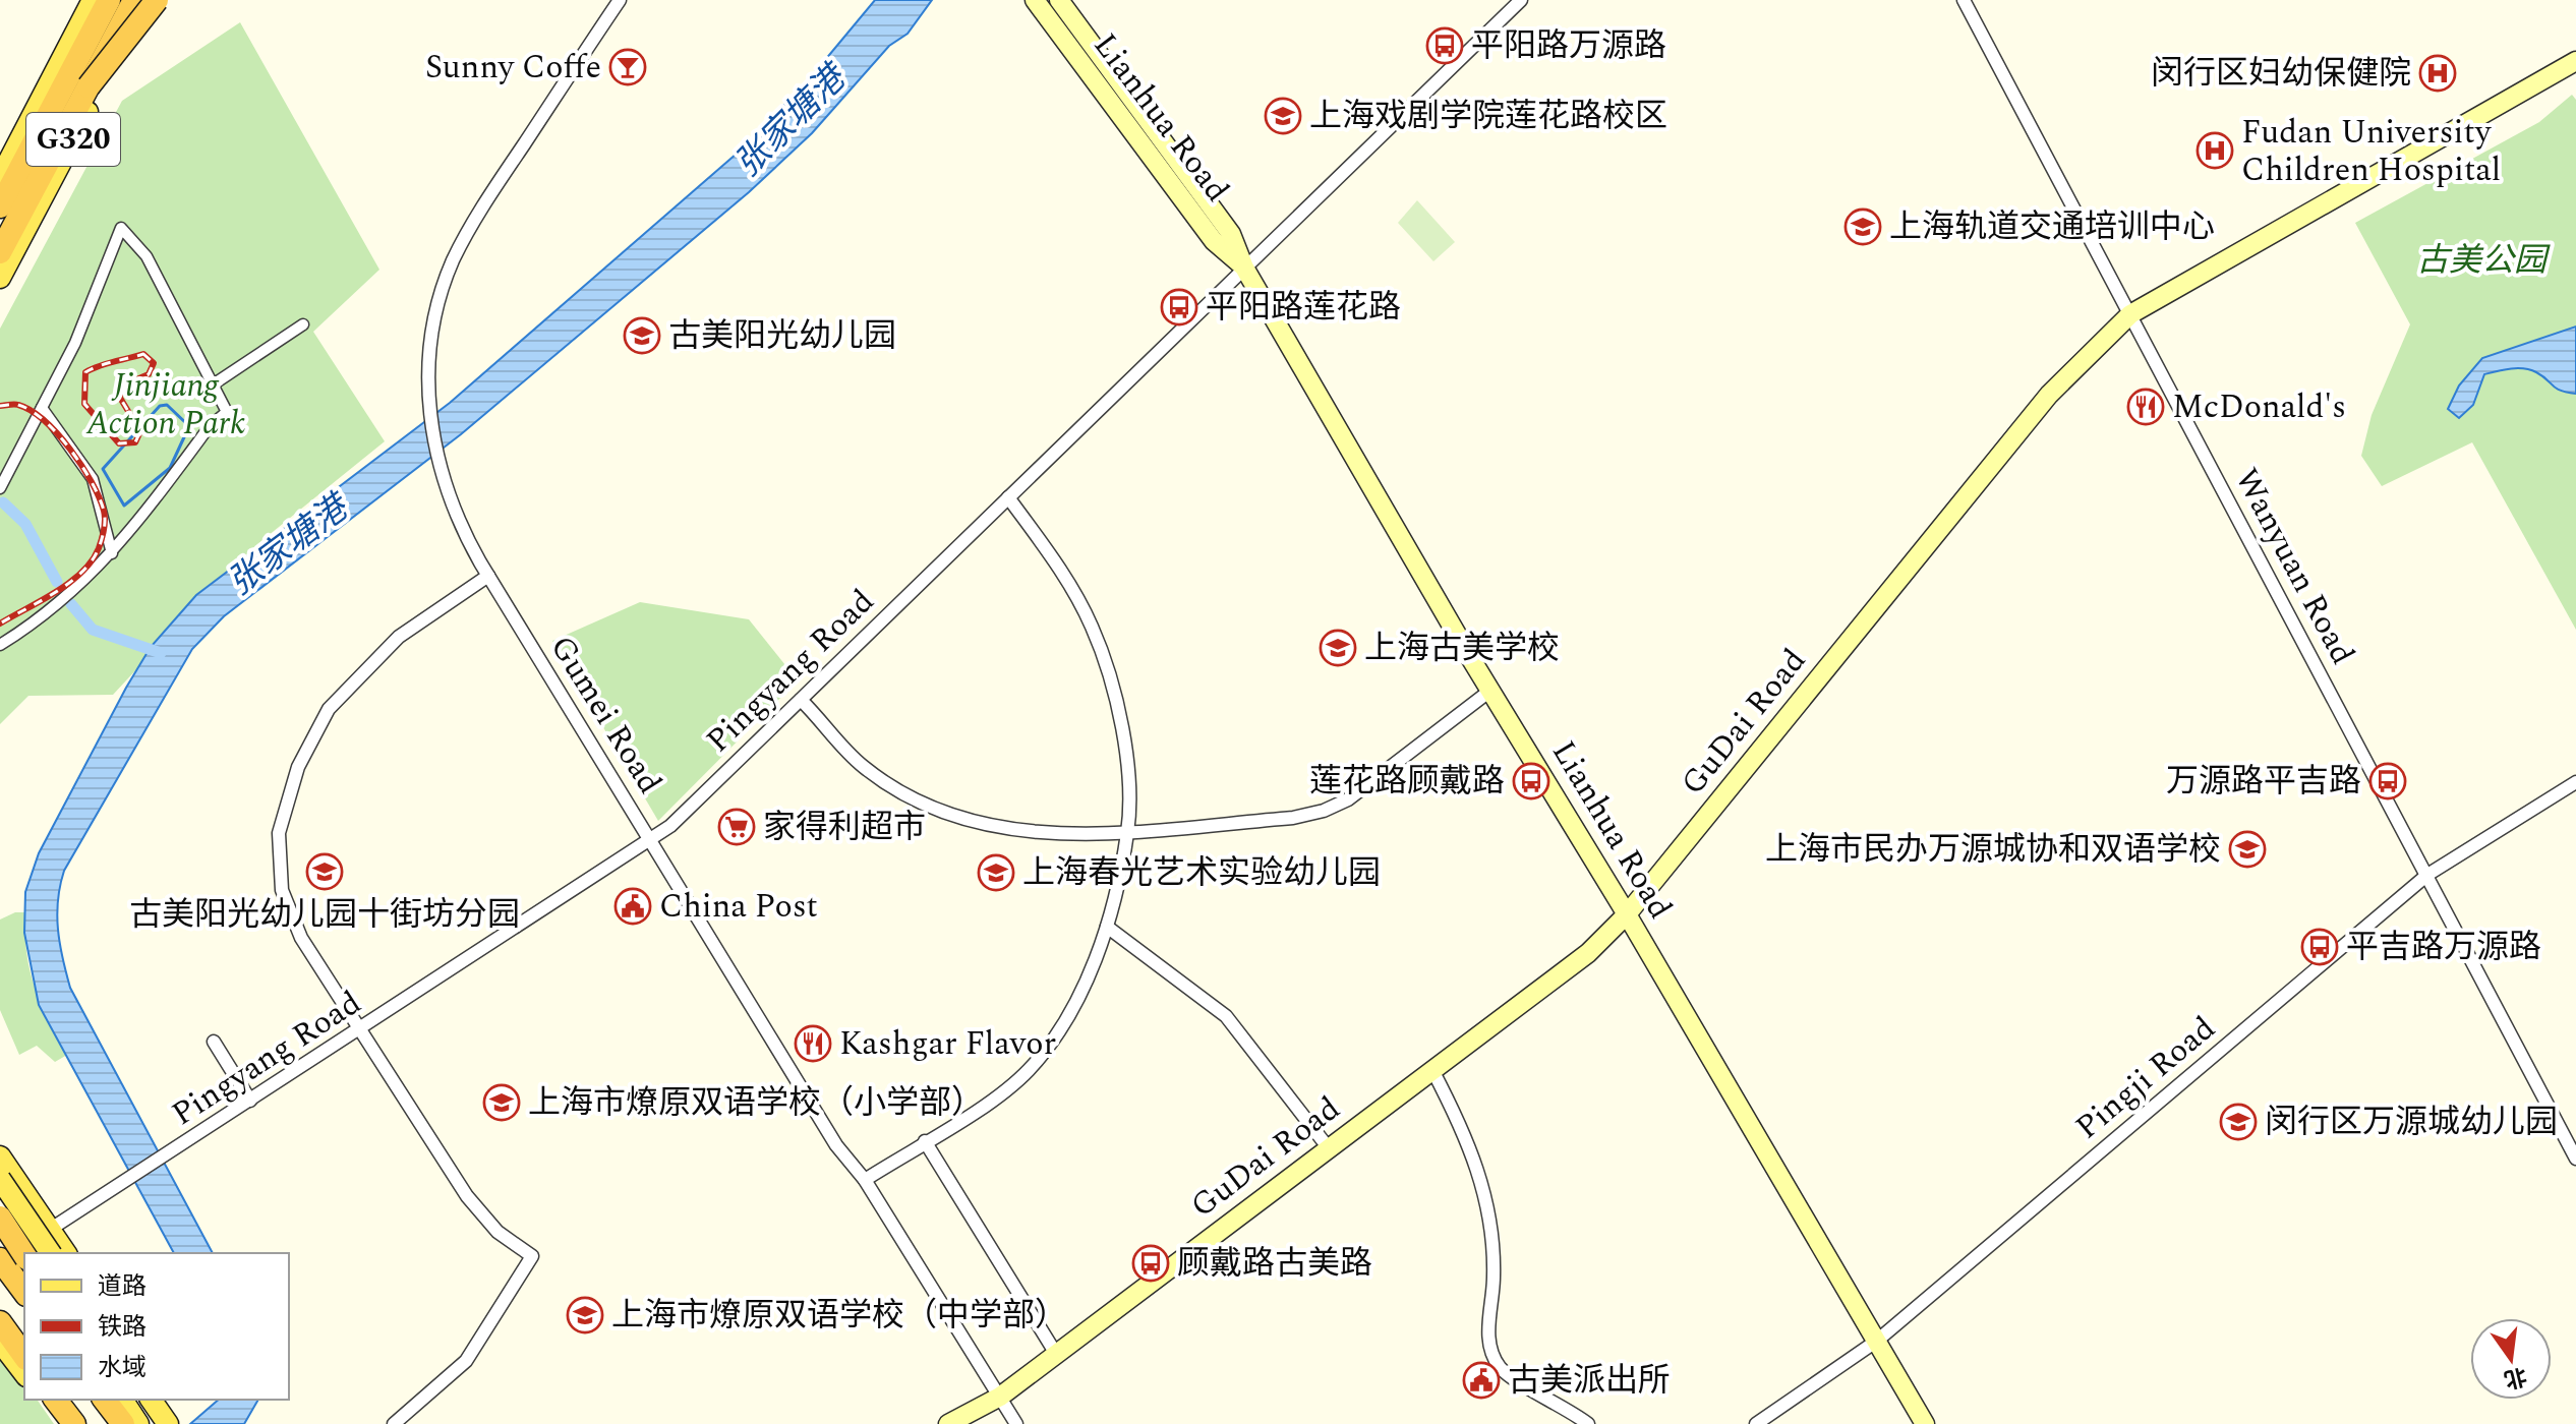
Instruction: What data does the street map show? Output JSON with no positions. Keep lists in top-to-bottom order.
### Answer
{
  "streets": {
    "main road": ["Lianhua Road", "G320", "GuDai Road"],
    "street": [
      "Wanyuan Road",
      "Pingyang Road",
      "Gumei Road",
      "Pingji Road"
    ]
  },
  "crossings": [
    ["Lianhua Road", "Pingyang Road"],
    ["Lianhua Road", "GuDai Road"],
    ["Lianhua Road", "Pingji Road"],
    ["Wanyuan Road", "GuDai Road"],
    ["Wanyuan Road", "Pingji Road"],
    ["Pingyang Road", "Gumei Road"],
    ["Gumei Road", "GuDai Road"]
  ],
  "water": ["张家塘港"],
  "parks": ["古美公园", "Jinjiang Action Park"],
  "places": {
    "bus stop": [
      "平阳路万源路",
      "平阳路莲花路",
      "莲花路顾戴路",
      "万源路平吉路",
      "平吉路万源路",
      "顾戴路古美路"
    ],
    "bar": ["Sunny Coffe"],
    "hospital": ["闵行区妇幼保健院", "Fudan University Children Hospital"],
    "school or university": [
      "上海戏剧学院莲花路校区",
      "上海轨道交通培训中心",
      "古美阳光幼儿园",
      "上海古美学校",
      "上海市民办万源城协和双语学校",
      "古美阳光幼儿园十街坊分园",
      "上海春光艺术实验幼儿园",
      "上海市燎原双语学校（小学部）",
      "闵行区万源城幼儿园",
      "上海市燎原双语学校（中学部）"
    ],
    "restaurant": ["McDonald's", "Kashgar Flavor"],
    "supermarket": ["家得利超市"],
    "public building": ["China Post", "古美派出所"]
  },
  "legend": ["道路", "铁路", "水域"],
  "north": "bottom"
}
